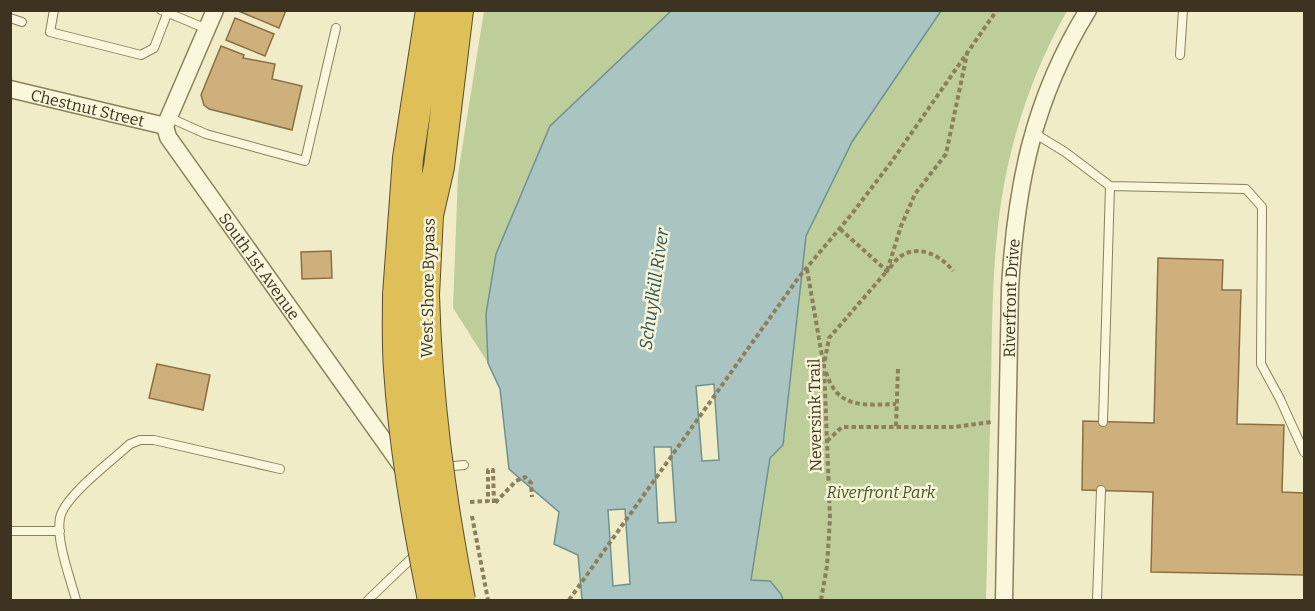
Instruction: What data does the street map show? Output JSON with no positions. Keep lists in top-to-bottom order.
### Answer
{
  "streets": {
    "highway": ["West Shore Bypass"],
    "street": ["Chestnut Street", "South 1st Avenue", "Riverfront Drive"],
    "path": ["Neversink Trail"]
  },
  "crossings": [
    ["Chestnut Street", "South 1st Avenue"]
  ],
  "water": ["Schuylkill River"],
  "parks": ["Riverfront Park"]
}
